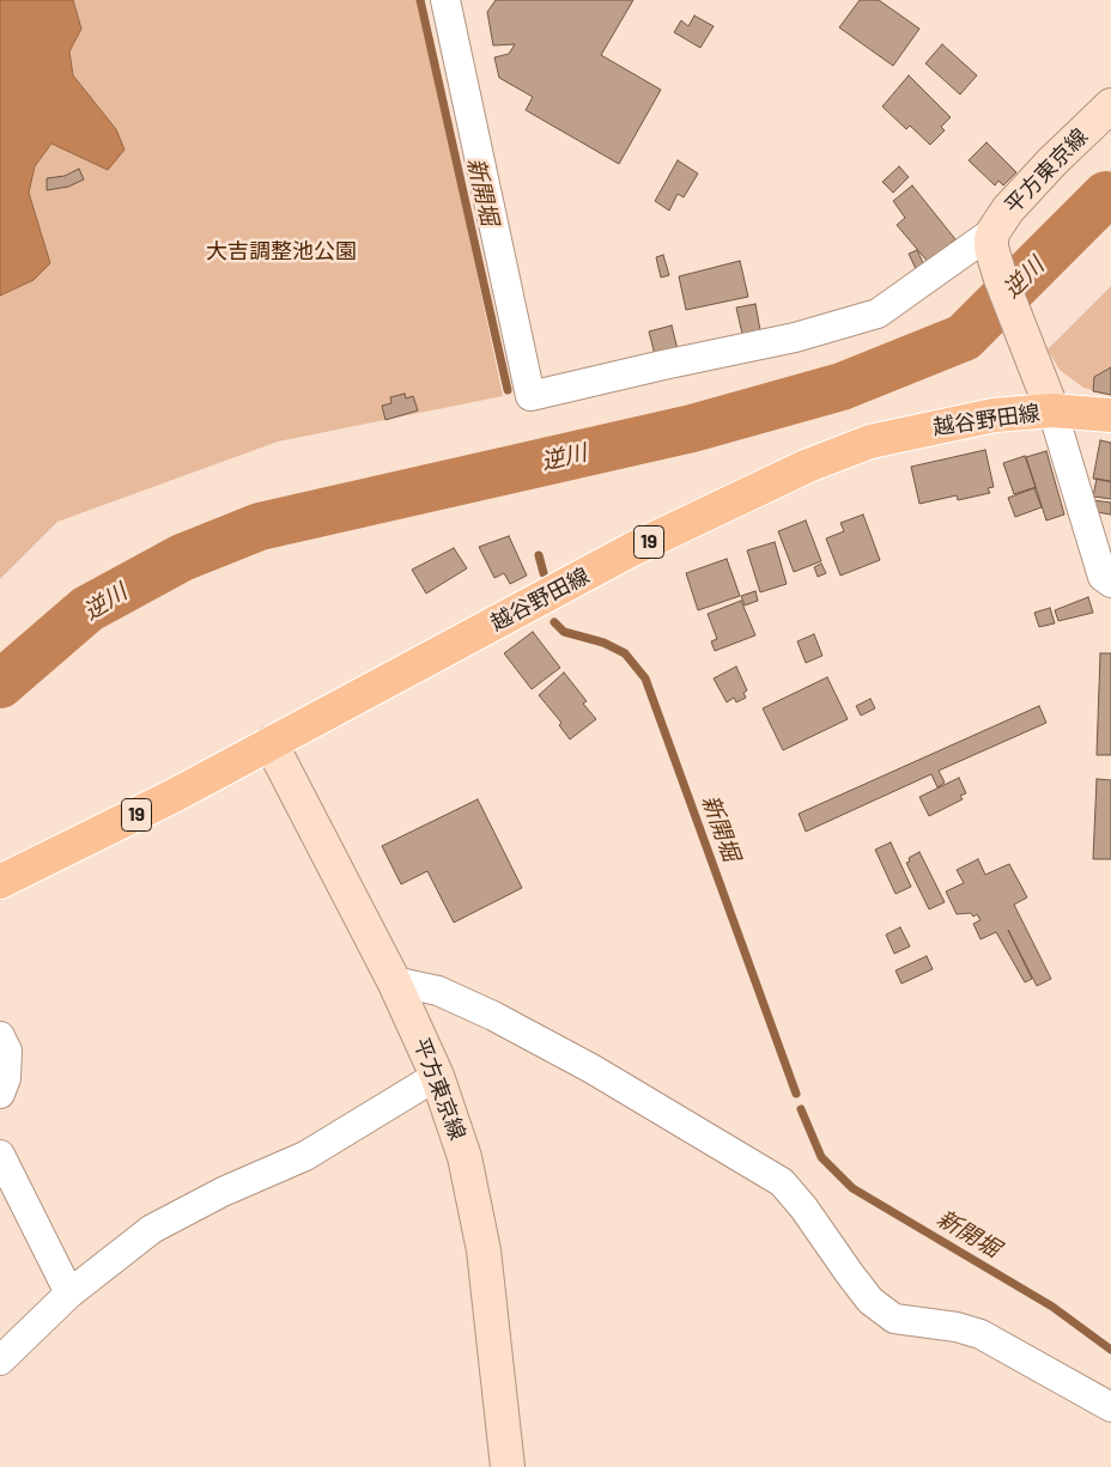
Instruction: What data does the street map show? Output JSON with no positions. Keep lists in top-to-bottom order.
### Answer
{
  "streets": {
    "main road": ["平方東京線", "越谷野田線", "19"]
  },
  "crossings": [
    ["平方東京線", "越谷野田線"]
  ],
  "water": ["新開堀", "逆川"],
  "parks": ["大吉調整池公園"]
}
